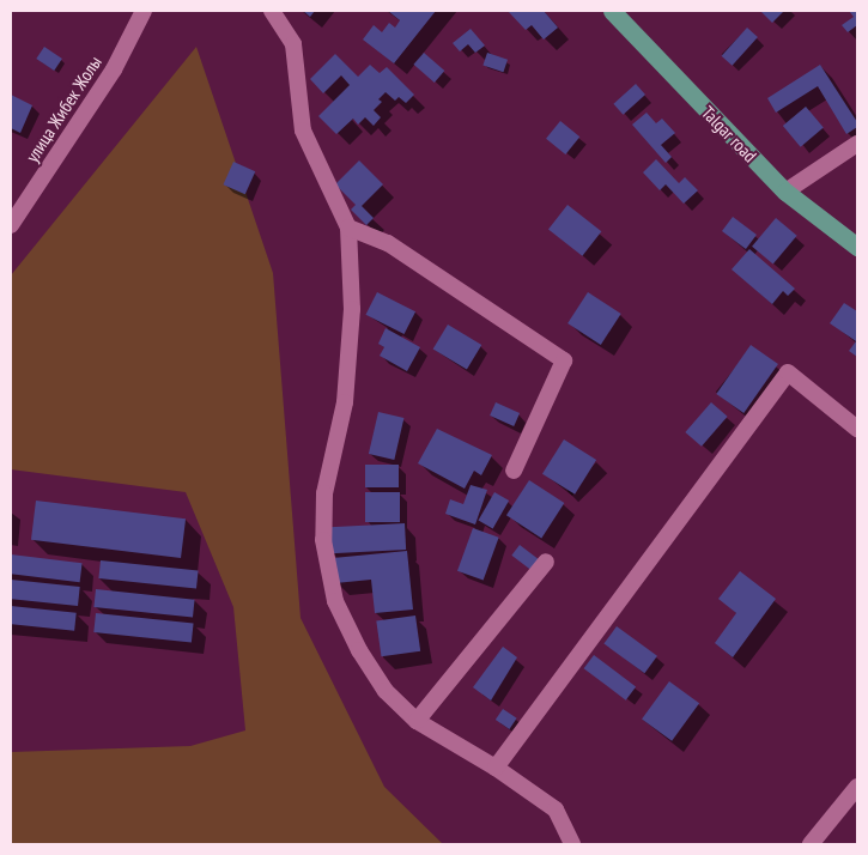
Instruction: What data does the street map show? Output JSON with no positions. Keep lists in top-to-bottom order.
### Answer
{
  "streets": {
    "main road": ["Talgar road"],
    "street": ["улица Жибек Жолы"]
  }
}
